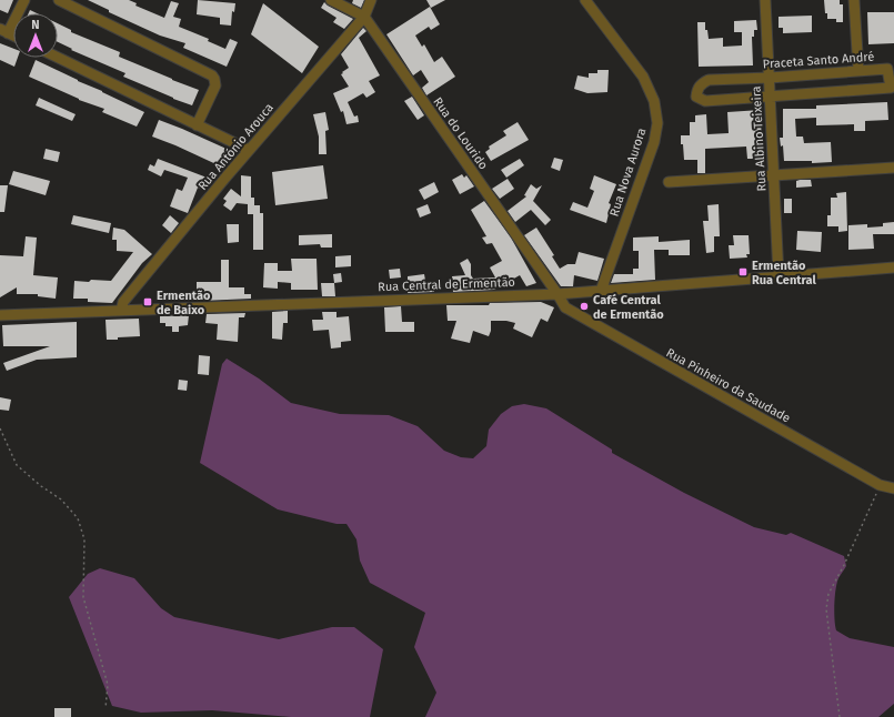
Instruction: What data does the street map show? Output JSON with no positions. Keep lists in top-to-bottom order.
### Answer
{
  "streets": {
    "street": [
      "Praceta Santo André",
      "Rua do Lourido",
      "Rua Albino Teixeira",
      "Rua António Arouca",
      "Rua Nova Aurora",
      "Rua Central de Ermentão",
      "Rua Pinheiro da Saudade"
    ]
  },
  "crossings": [
    ["Praceta Santo André", "Rua Albino Teixeira"],
    ["Rua do Lourido", "Rua António Arouca"],
    ["Rua do Lourido", "Rua Central de Ermentão"],
    ["Rua do Lourido", "Rua Pinheiro da Saudade"],
    ["Rua Albino Teixeira", "Rua Central de Ermentão"],
    ["Rua António Arouca", "Rua Central de Ermentão"],
    ["Rua Nova Aurora", "Rua Central de Ermentão"],
    ["Rua Central de Ermentão", "Rua Pinheiro da Saudade"]
  ],
  "places": {
    "transit": ["Ermentão Rua Central", "Ermentão de Baixo"],
    "other": ["Café Central de Ermentão"]
  },
  "north": "top"
}
